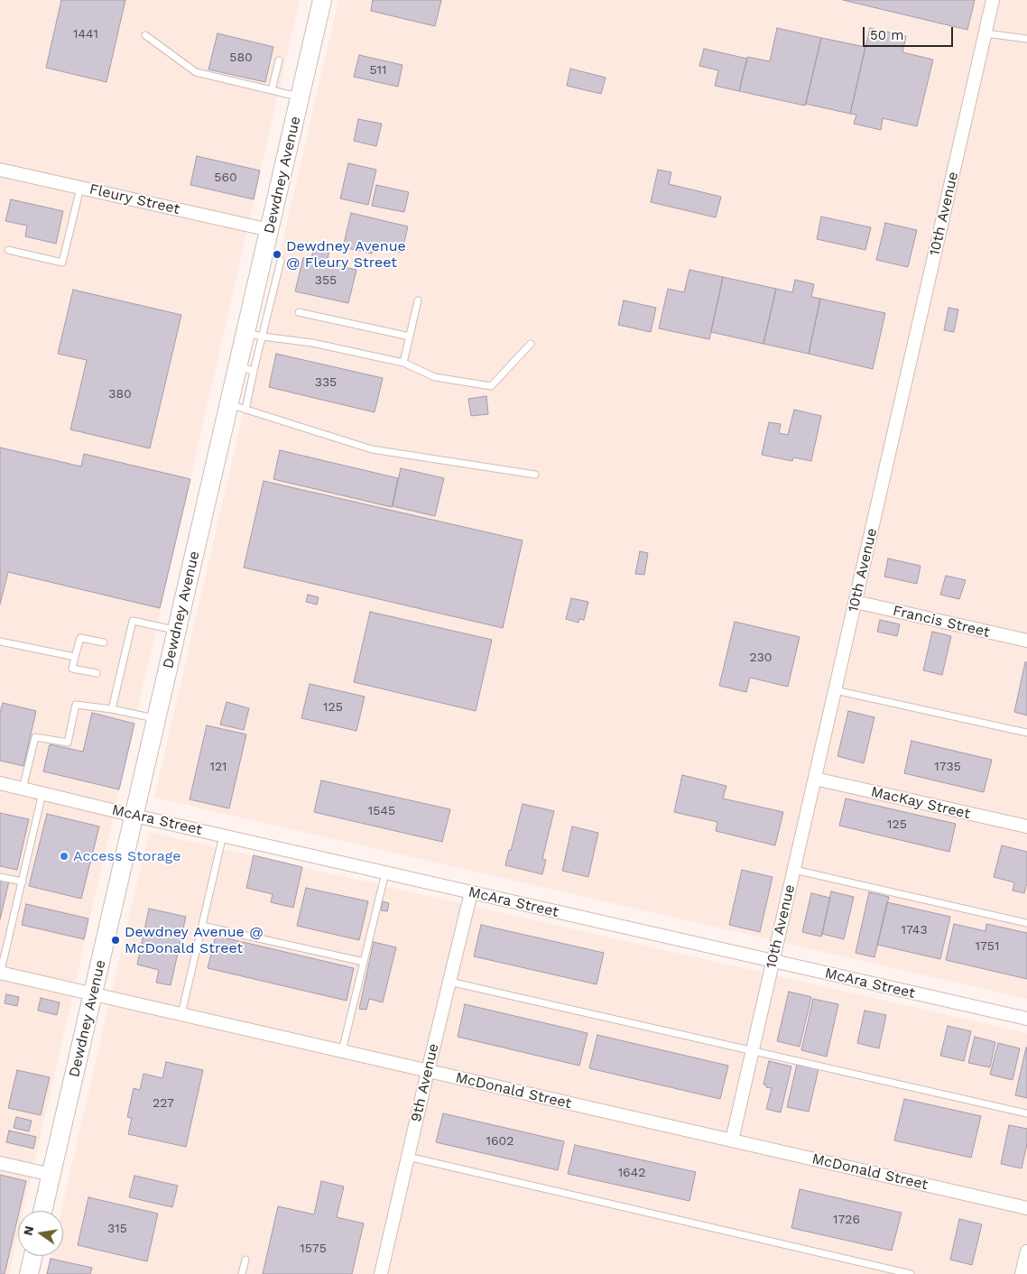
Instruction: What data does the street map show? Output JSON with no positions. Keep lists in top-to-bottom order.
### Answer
{
  "streets": {
    "street": [
      "Dewdney Avenue",
      "Fleury Street",
      "10th Avenue",
      "Francis Street",
      "MacKay Street",
      "McAra Street",
      "9th Avenue",
      "McDonald Street"
    ]
  },
  "crossings": [
    ["Dewdney Avenue", "Fleury Street"],
    ["Dewdney Avenue", "McAra Street"],
    ["Dewdney Avenue", "McDonald Street"],
    ["10th Avenue", "Francis Street"],
    ["10th Avenue", "MacKay Street"],
    ["10th Avenue", "McAra Street"],
    ["10th Avenue", "McDonald Street"],
    ["McAra Street", "9th Avenue"],
    ["9th Avenue", "McDonald Street"]
  ],
  "places": ["Dewdney Avenue @ Fleury Street", "Access Storage", "Dewdney Avenue @ McDonald Street"],
  "house_numbers": [
    "1441",
    "580",
    "511",
    "560",
    "355",
    "335",
    "380",
    "230",
    "125",
    "121",
    "1735",
    "1545",
    "125",
    "1743",
    "1751",
    "227",
    "1602",
    "1642",
    "1726",
    "315",
    "1575"
  ],
  "scale_bar": "50 m",
  "north": "left"
}
